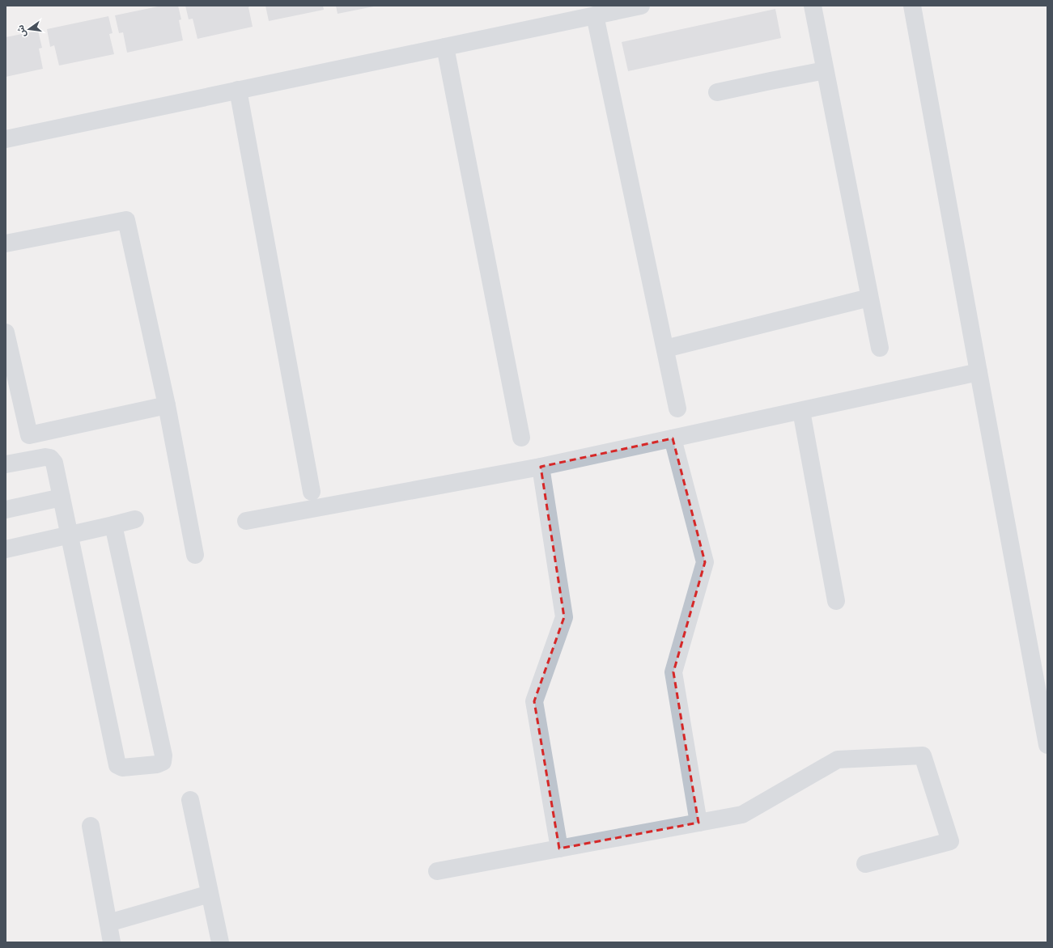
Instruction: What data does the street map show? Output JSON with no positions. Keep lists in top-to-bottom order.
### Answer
{
  "north": "left"
}
